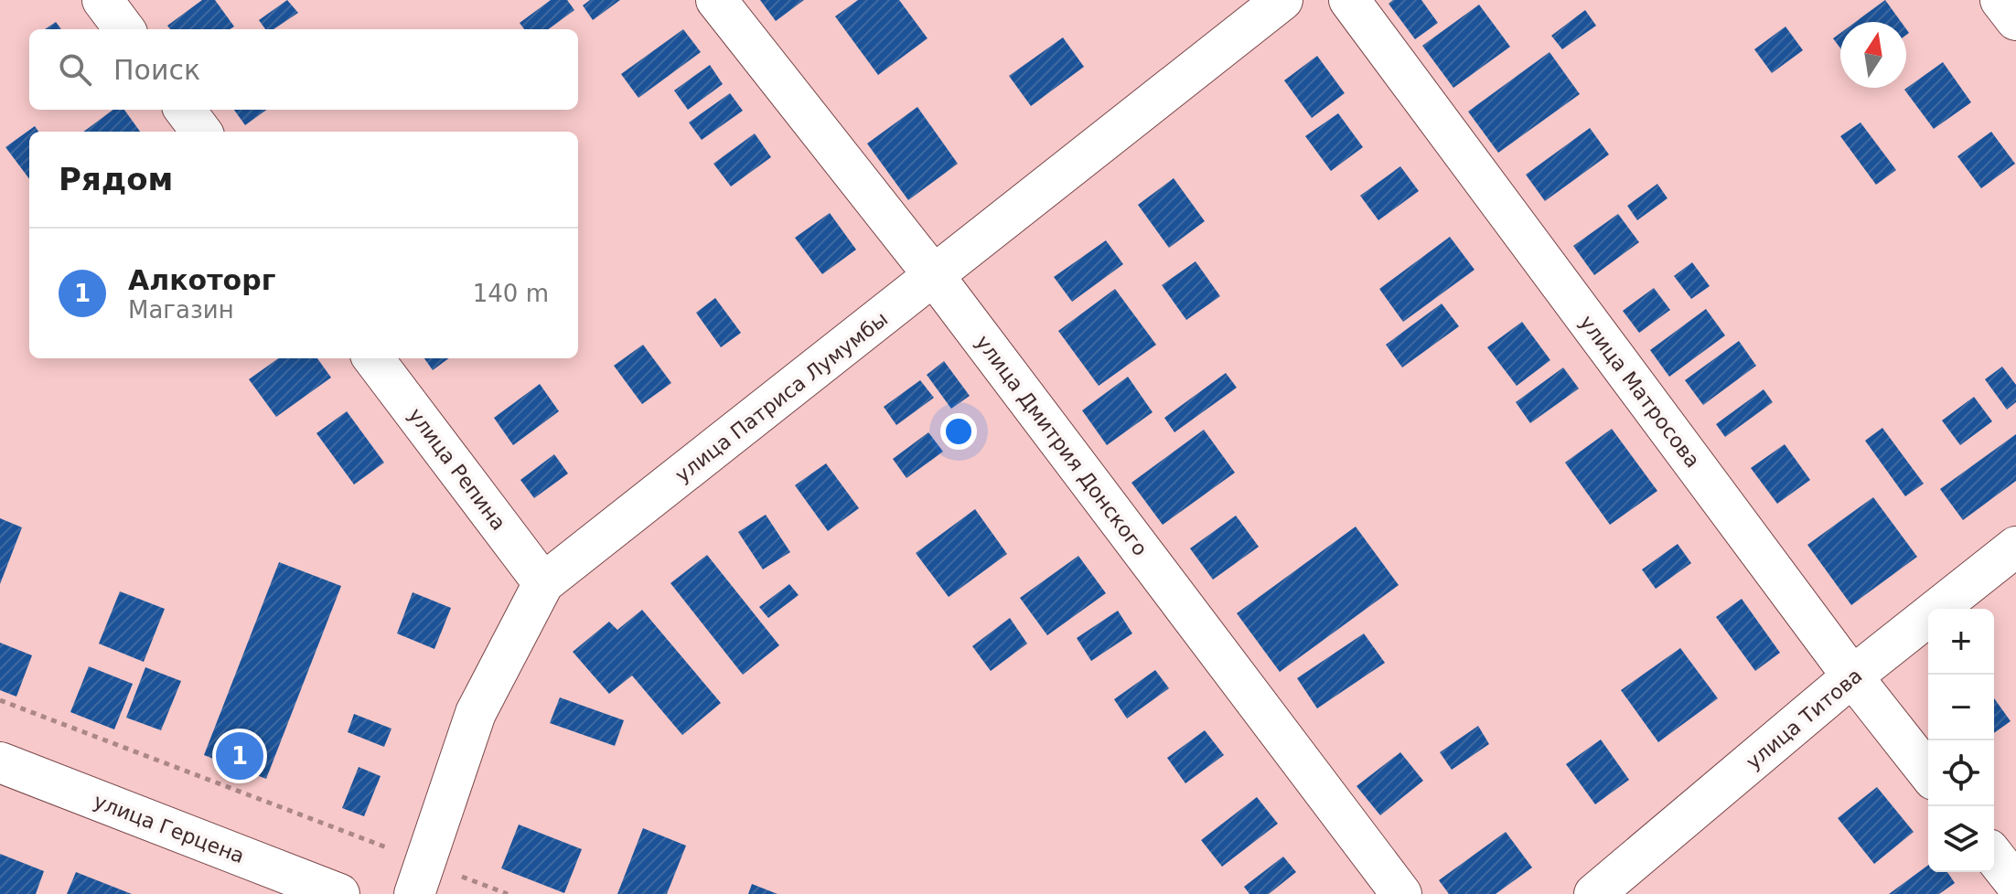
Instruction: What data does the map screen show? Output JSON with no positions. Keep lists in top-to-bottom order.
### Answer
{
  "streets": {
    "street": [
      "улица Матросова",
      "улица Патриса Лумумбы",
      "улица Дмитрия Донского",
      "улица Репина",
      "улица Титова",
      "улица Герцена"
    ]
  },
  "crossings": [
    ["улица Матросова", "улица Титова"],
    ["улица Патриса Лумумбы", "улица Дмитрия Донского"],
    ["улица Патриса Лумумбы", "улица Репина"]
  ],
  "north": "top",
  "page": {
    "search": "Поиск",
    "heading": "Рядом",
    "list": [
      {
        "mark": "1",
        "name": "Алкоторг",
        "note": "Магазин",
        "value": "140 m"
      }
    ],
    "map_buttons": ["+", "−"],
    "pins": "1"
  }
}
